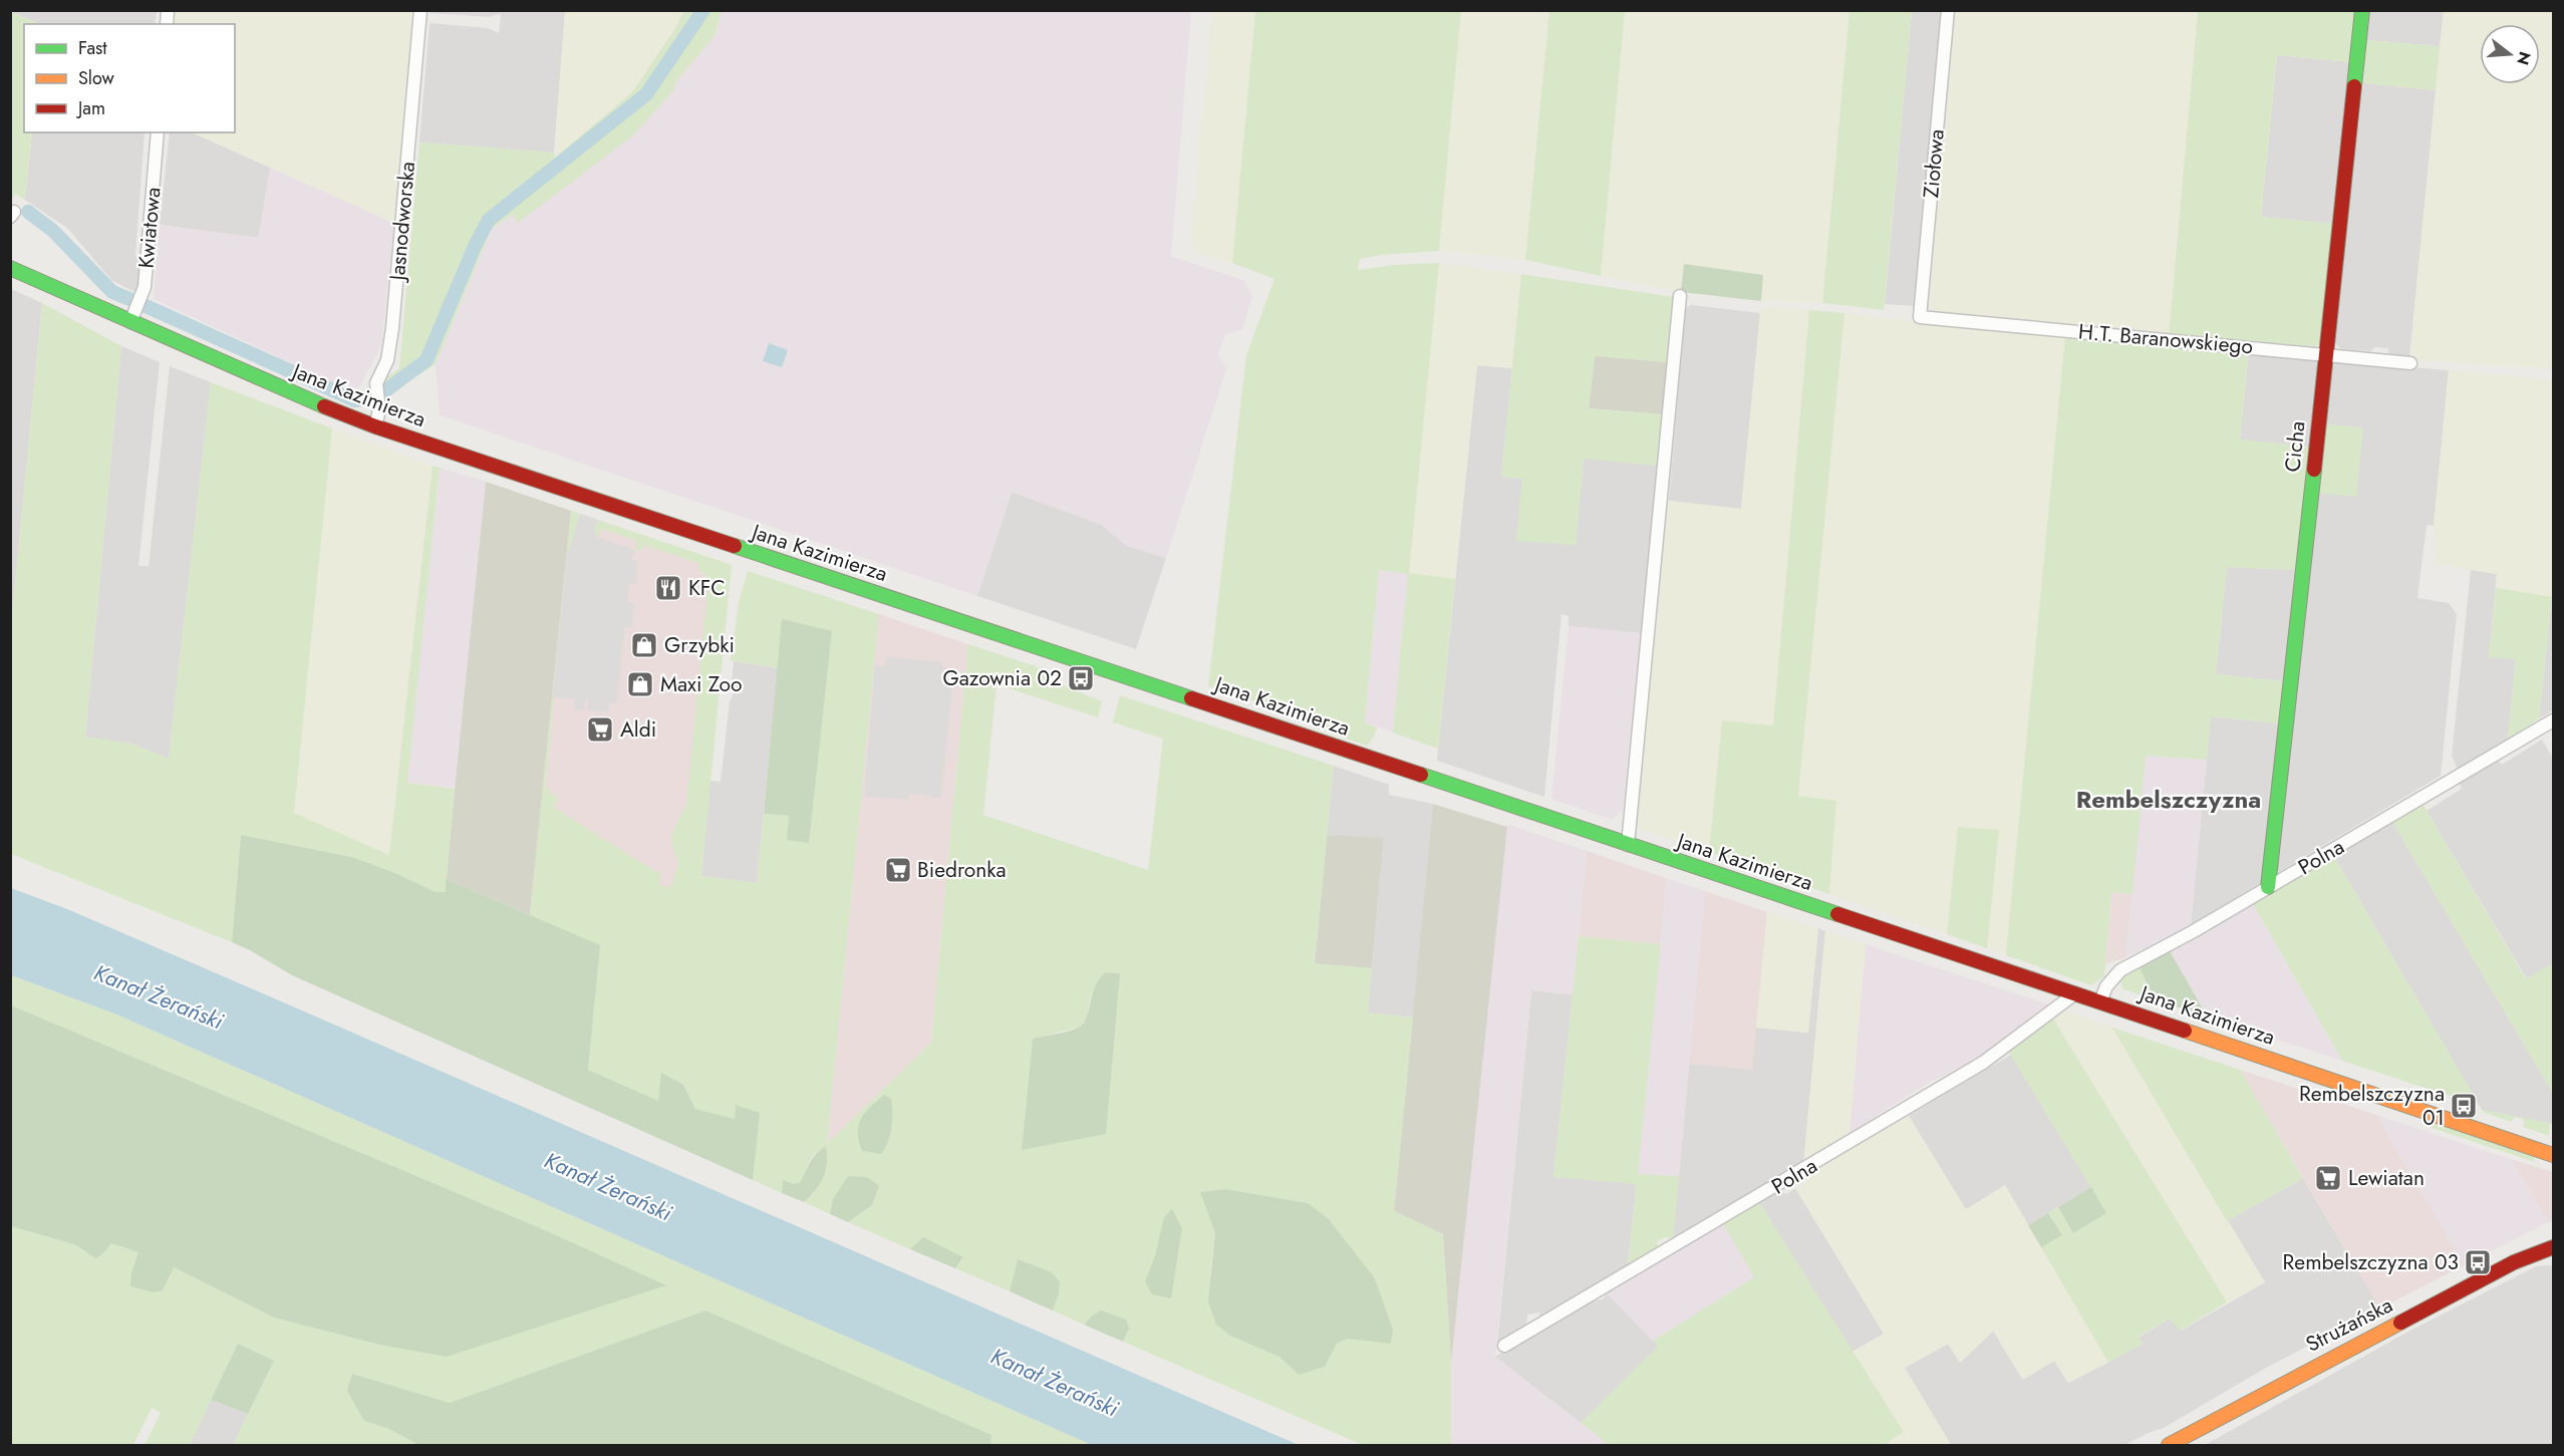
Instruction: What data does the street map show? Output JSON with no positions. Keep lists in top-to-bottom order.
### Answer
{
  "streets": {
    "main road": ["Jana Kazimierza", "Cicha", "Strużańska"],
    "street": [
      "Ziołowa",
      "Jasnodworska",
      "Kwiatowa",
      "H.T. Baranowskiego",
      "Polna"
    ]
  },
  "crossings": [
    ["Ziołowa", "H.T. Baranowskiego"],
    ["Jasnodworska", "Jana Kazimierza"],
    ["Kwiatowa", "Jana Kazimierza"],
    ["H.T. Baranowskiego", "Cicha"],
    ["Jana Kazimierza", "Polna"],
    ["Cicha", "Polna"]
  ],
  "districts": ["Rembelszczyzna"],
  "water": ["Kanał Żerański"],
  "places": {
    "restaurant": ["KFC"],
    "shop": ["Grzybki", "Maxi Zoo"],
    "bus stop": ["Gazownia 02", "Rembelszczyzna 01", "Rembelszczyzna 03"],
    "supermarket": ["Aldi", "Biedronka", "Lewiatan"]
  },
  "legend": ["Fast", "Slow", "Jam"],
  "north": "right"
}
